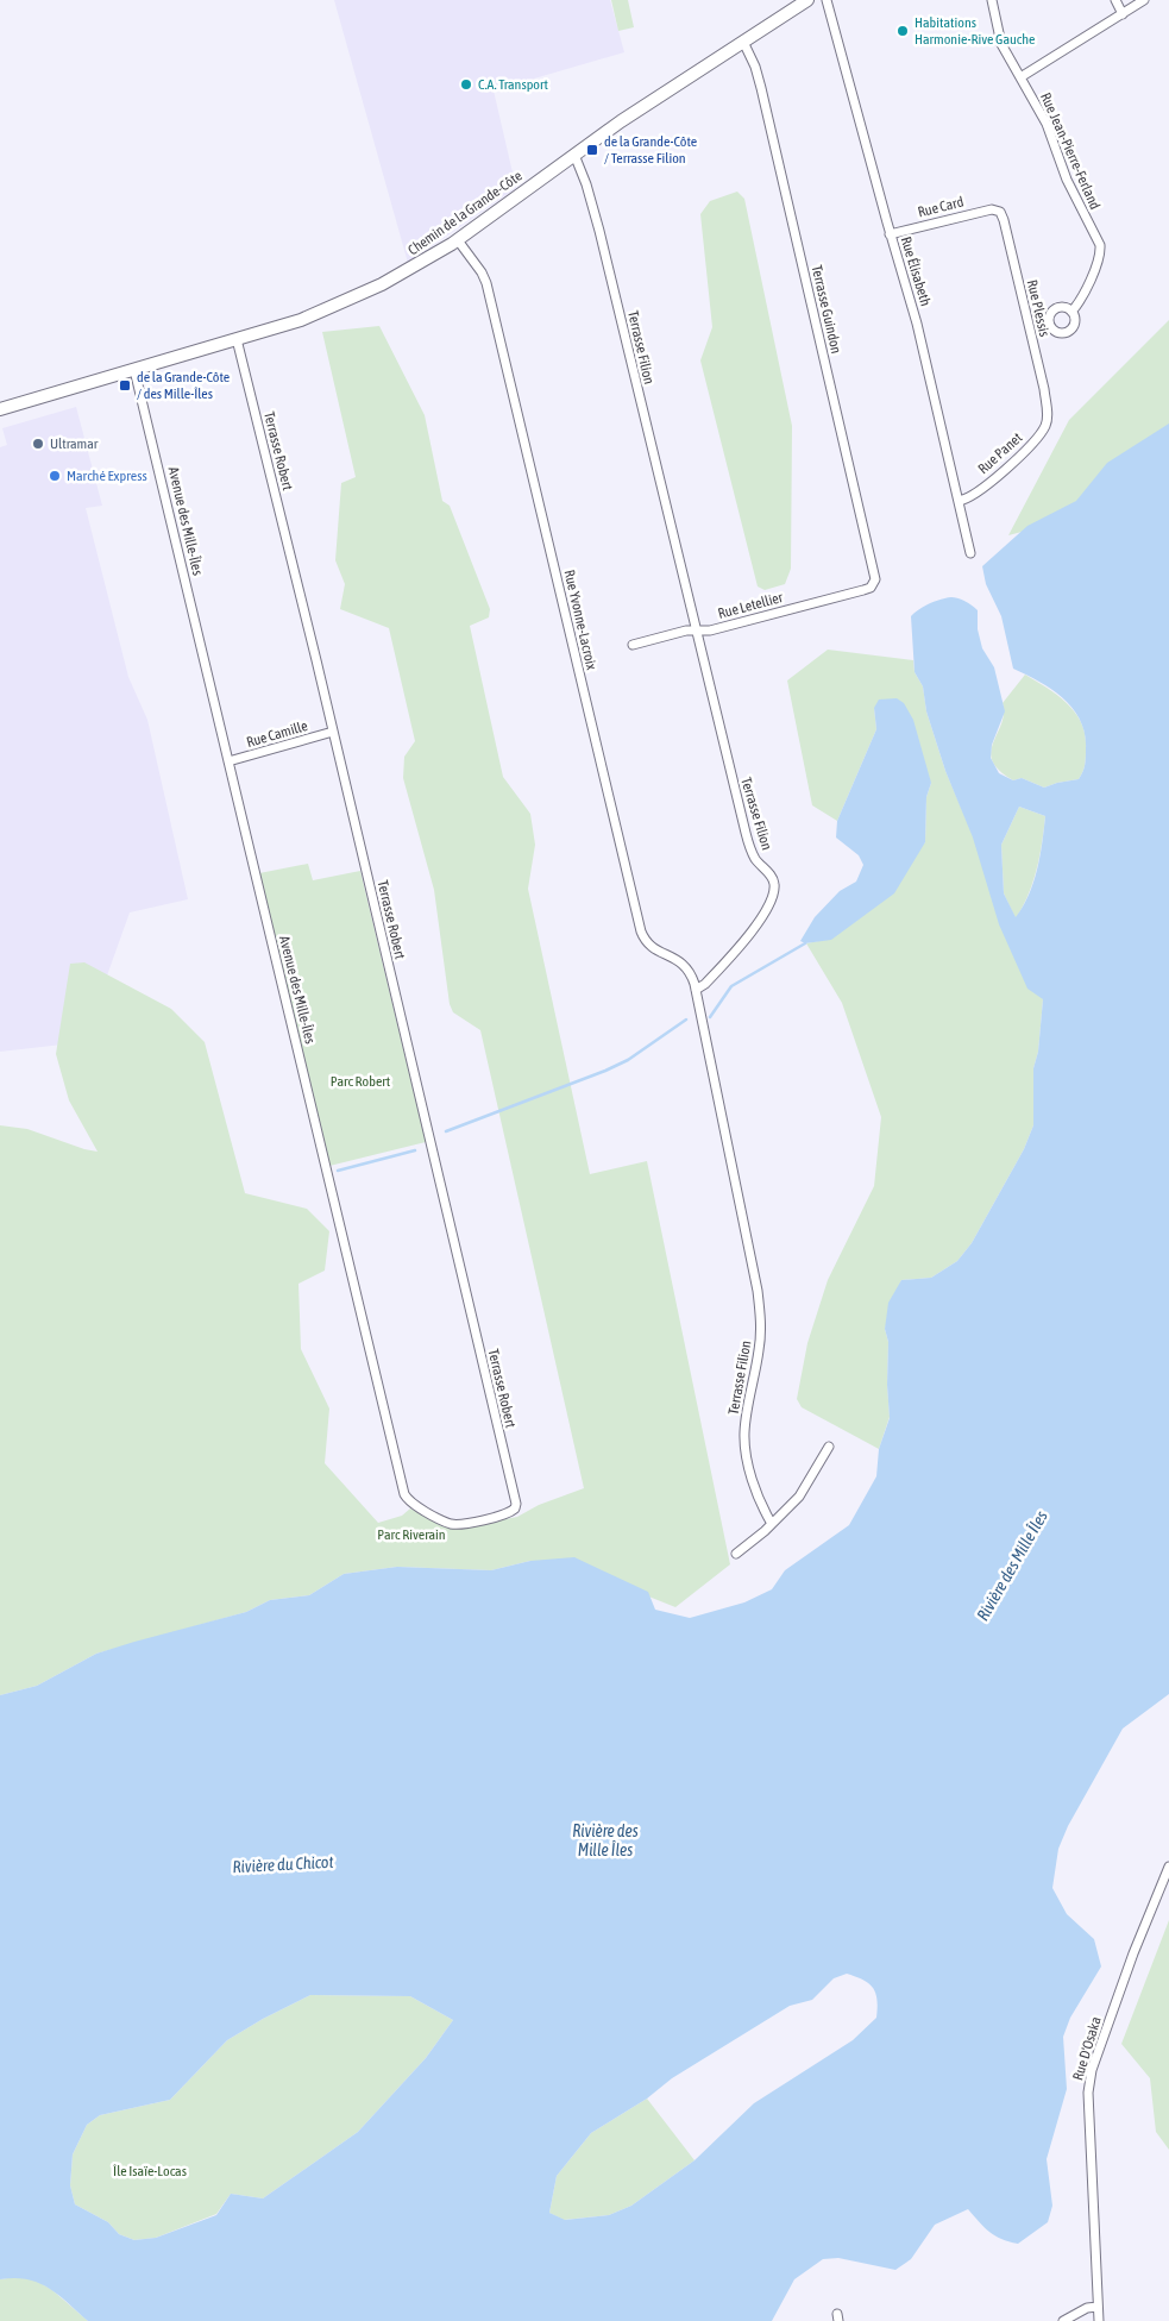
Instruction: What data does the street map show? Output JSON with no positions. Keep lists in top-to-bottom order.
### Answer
{
  "streets": {
    "main road": ["Chemin de la Grande-Côte"],
    "street": [
      "Rue Jean-Pierre-Ferland",
      "Rue Card",
      "Rue Élisabeth",
      "Rue Plessis",
      "Terrasse Guindon",
      "Terrasse Filion",
      "Terrasse Robert",
      "Rue Panet",
      "Avenue des Mille-Îles",
      "Rue Letellier",
      "Rue Yvonne-Lacroix",
      "Rue Camille",
      "Rue D'Osaka"
    ]
  },
  "crossings": [
    ["Rue Card", "Rue Élisabeth"],
    ["Rue Card", "Rue Plessis"],
    ["Chemin de la Grande-Côte", "Terrasse Guindon"],
    ["Chemin de la Grande-Côte", "Terrasse Filion"],
    ["Chemin de la Grande-Côte", "Terrasse Robert"],
    ["Chemin de la Grande-Côte", "Avenue des Mille-Îles"],
    ["Chemin de la Grande-Côte", "Rue Yvonne-Lacroix"],
    ["Rue Élisabeth", "Rue Panet"],
    ["Rue Plessis", "Rue Panet"],
    ["Terrasse Guindon", "Rue Letellier"],
    ["Terrasse Filion", "Rue Letellier"],
    ["Terrasse Filion", "Rue Yvonne-Lacroix"],
    ["Terrasse Robert", "Avenue des Mille-Îles"],
    ["Terrasse Robert", "Rue Camille"],
    ["Avenue des Mille-Îles", "Rue Camille"]
  ],
  "water": ["Rivière des Mille Îles", "Rivière du Chicot"],
  "parks": ["Parc Robert", "Parc Riverain", "Île Isaïe-Locas"],
  "places": {
    "other": [
      "Habitations Harmonie-Rive Gauche",
      "C.A. Transport",
      "Ultramar",
      "Marché Express"
    ],
    "transit": ["de la Grande-Côte / Terrasse Filion", "de la Grande-Côte / des Mille-Îles"]
  }
}
